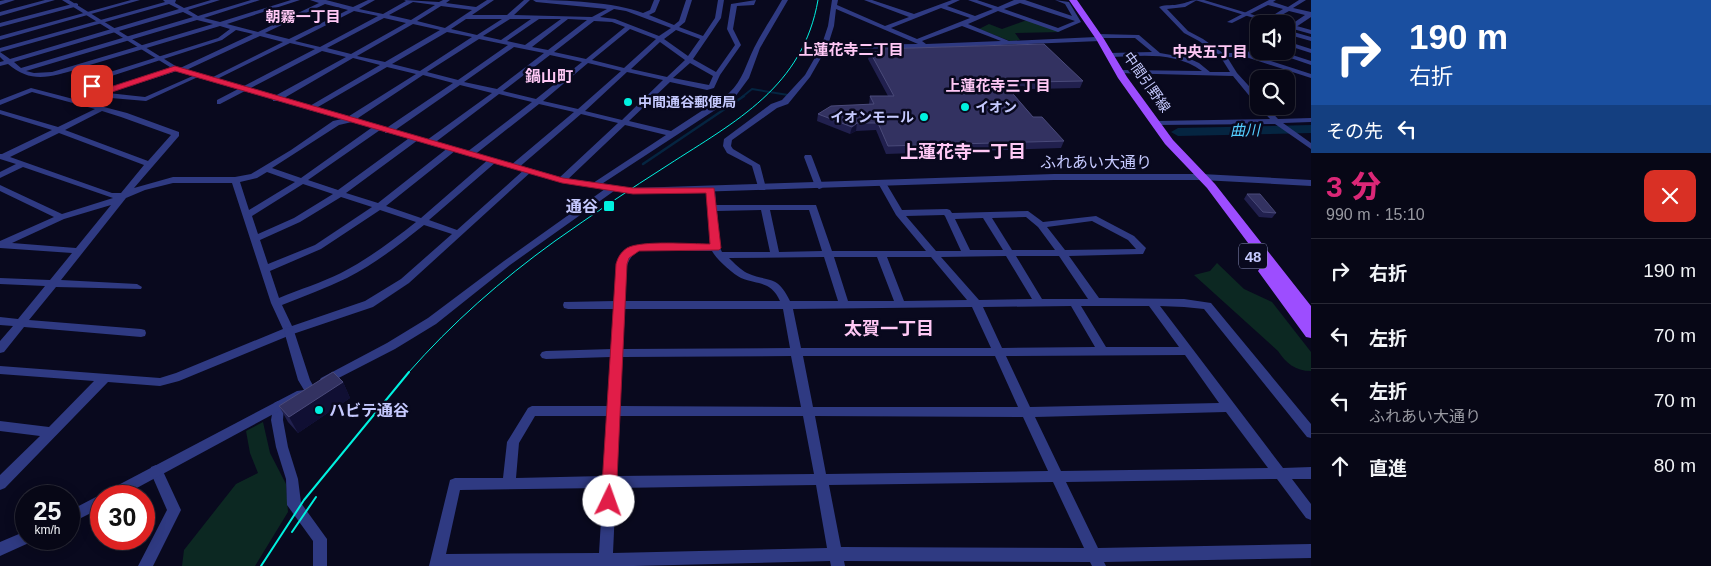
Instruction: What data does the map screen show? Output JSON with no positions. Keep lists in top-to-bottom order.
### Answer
{
  "streets": {
    "main road": ["中間引野線", "48"],
    "street": ["ふれあい大通り"]
  },
  "crossings": [
    ["中間引野線", "ふれあい大通り"]
  ],
  "districts": [
    "朝霧一丁目",
    "上蓮花寺二丁目",
    "中央五丁目",
    "鍋山町",
    "上蓮花寺三丁目",
    "上蓮花寺一丁目",
    "太賀一丁目"
  ],
  "water": ["曲川"],
  "places": {
    "other": [
      "中間通谷郵便局",
      "イオン",
      "イオンモール",
      "ハビテ通谷"
    ],
    "transit": ["通谷"]
  },
  "page": {
    "turn": ["190 m", "右折"],
    "then": "その先",
    "heading": ["3 分", "990 m · 15:10"],
    "list": [
      {
        "name": "右折",
        "value": "190 m"
      },
      {
        "name": "左折",
        "value": "70 m"
      },
      {
        "name": "左折",
        "note": "ふれあい大通り",
        "value": "70 m"
      },
      {
        "name": "直進",
        "value": "80 m"
      }
    ],
    "speed": "25 km/h",
    "limit": "30"
  }
}
